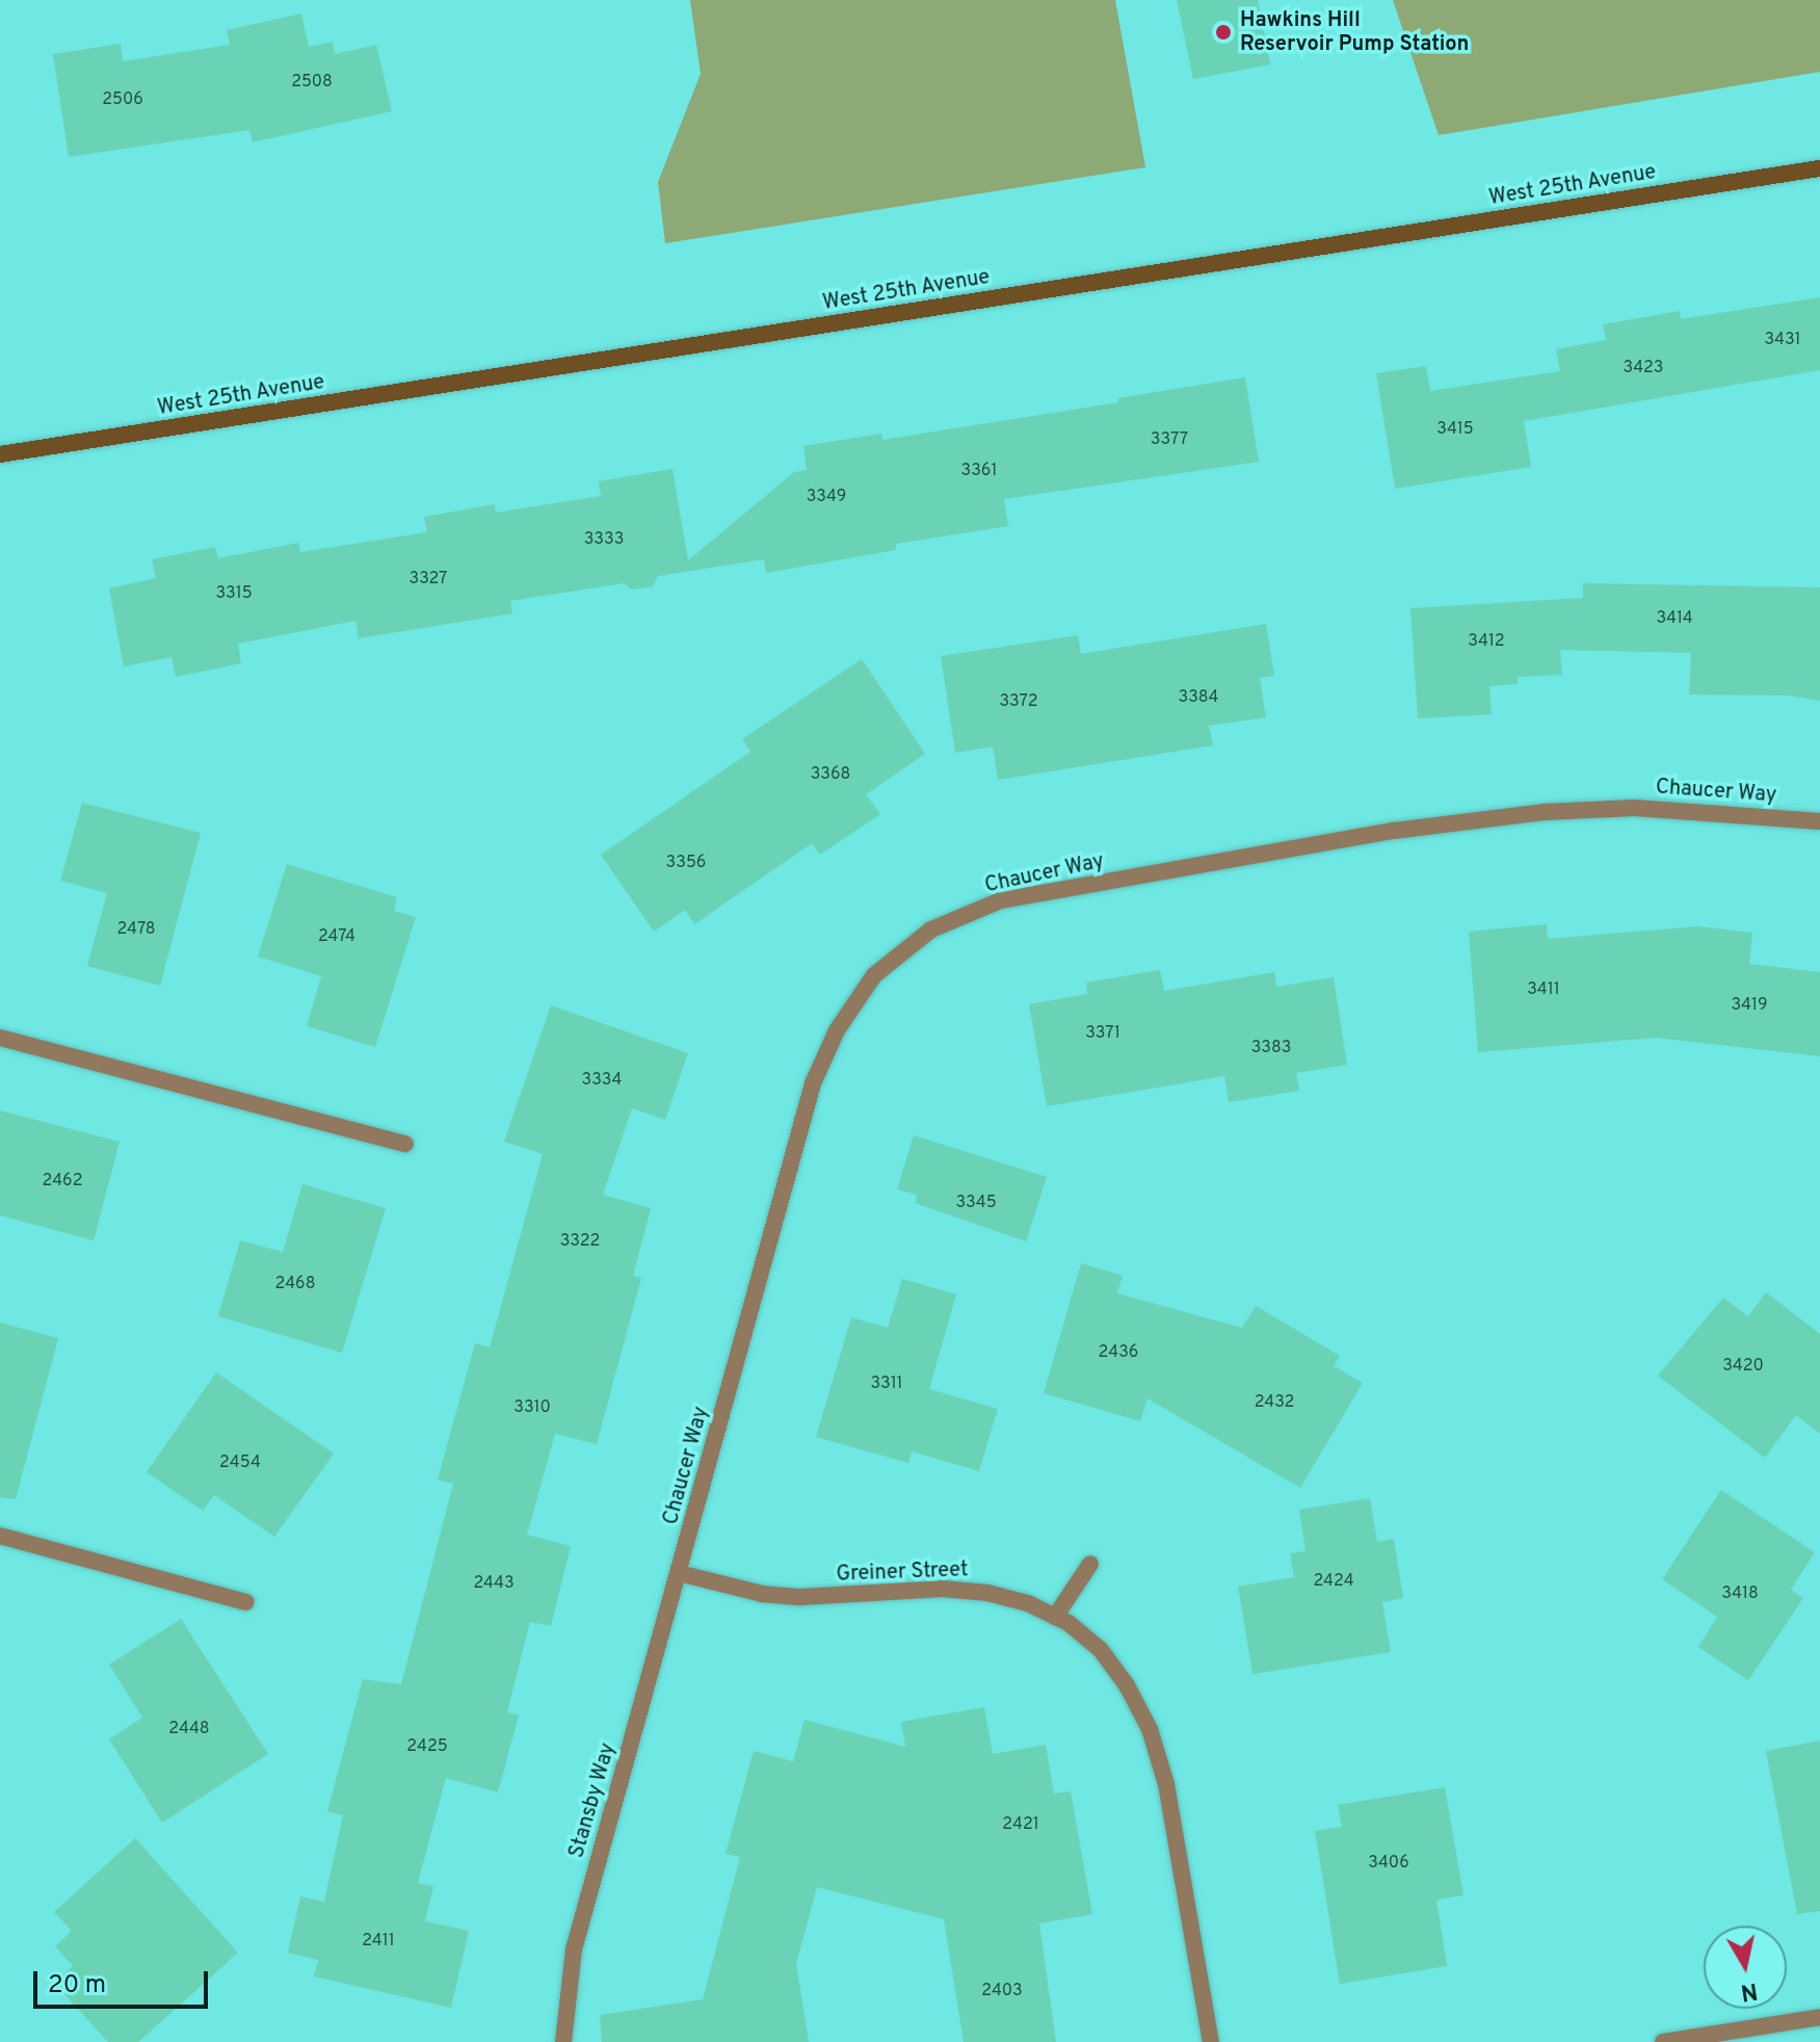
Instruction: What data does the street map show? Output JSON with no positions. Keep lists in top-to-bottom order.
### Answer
{
  "streets": {
    "street": [
      "West 25th Avenue",
      "Chaucer Way",
      "Greiner Street",
      "Stansby Way"
    ]
  },
  "crossings": [
    ["Chaucer Way", "Greiner Street"],
    ["Chaucer Way", "Stansby Way"],
    ["Greiner Street", "Stansby Way"]
  ],
  "places": ["Hawkins Hill Reservoir Pump Station"],
  "house_numbers": [
    "2508",
    "2506",
    "3431",
    "3423",
    "3415",
    "3377",
    "3361",
    "3349",
    "3333",
    "3327",
    "3315",
    "3414",
    "3412",
    "3384",
    "3372",
    "3368",
    "3356",
    "2478",
    "2474",
    "3411",
    "3419",
    "3371",
    "3383",
    "3334",
    "2462",
    "3345",
    "3322",
    "2468",
    "2436",
    "3420",
    "3311",
    "2432",
    "3310",
    "2454",
    "2424",
    "2443",
    "3418",
    "2448",
    "2425",
    "2421",
    "3406",
    "2411",
    "2403"
  ],
  "scale_bar": "20 m",
  "north": "bottom"
}
